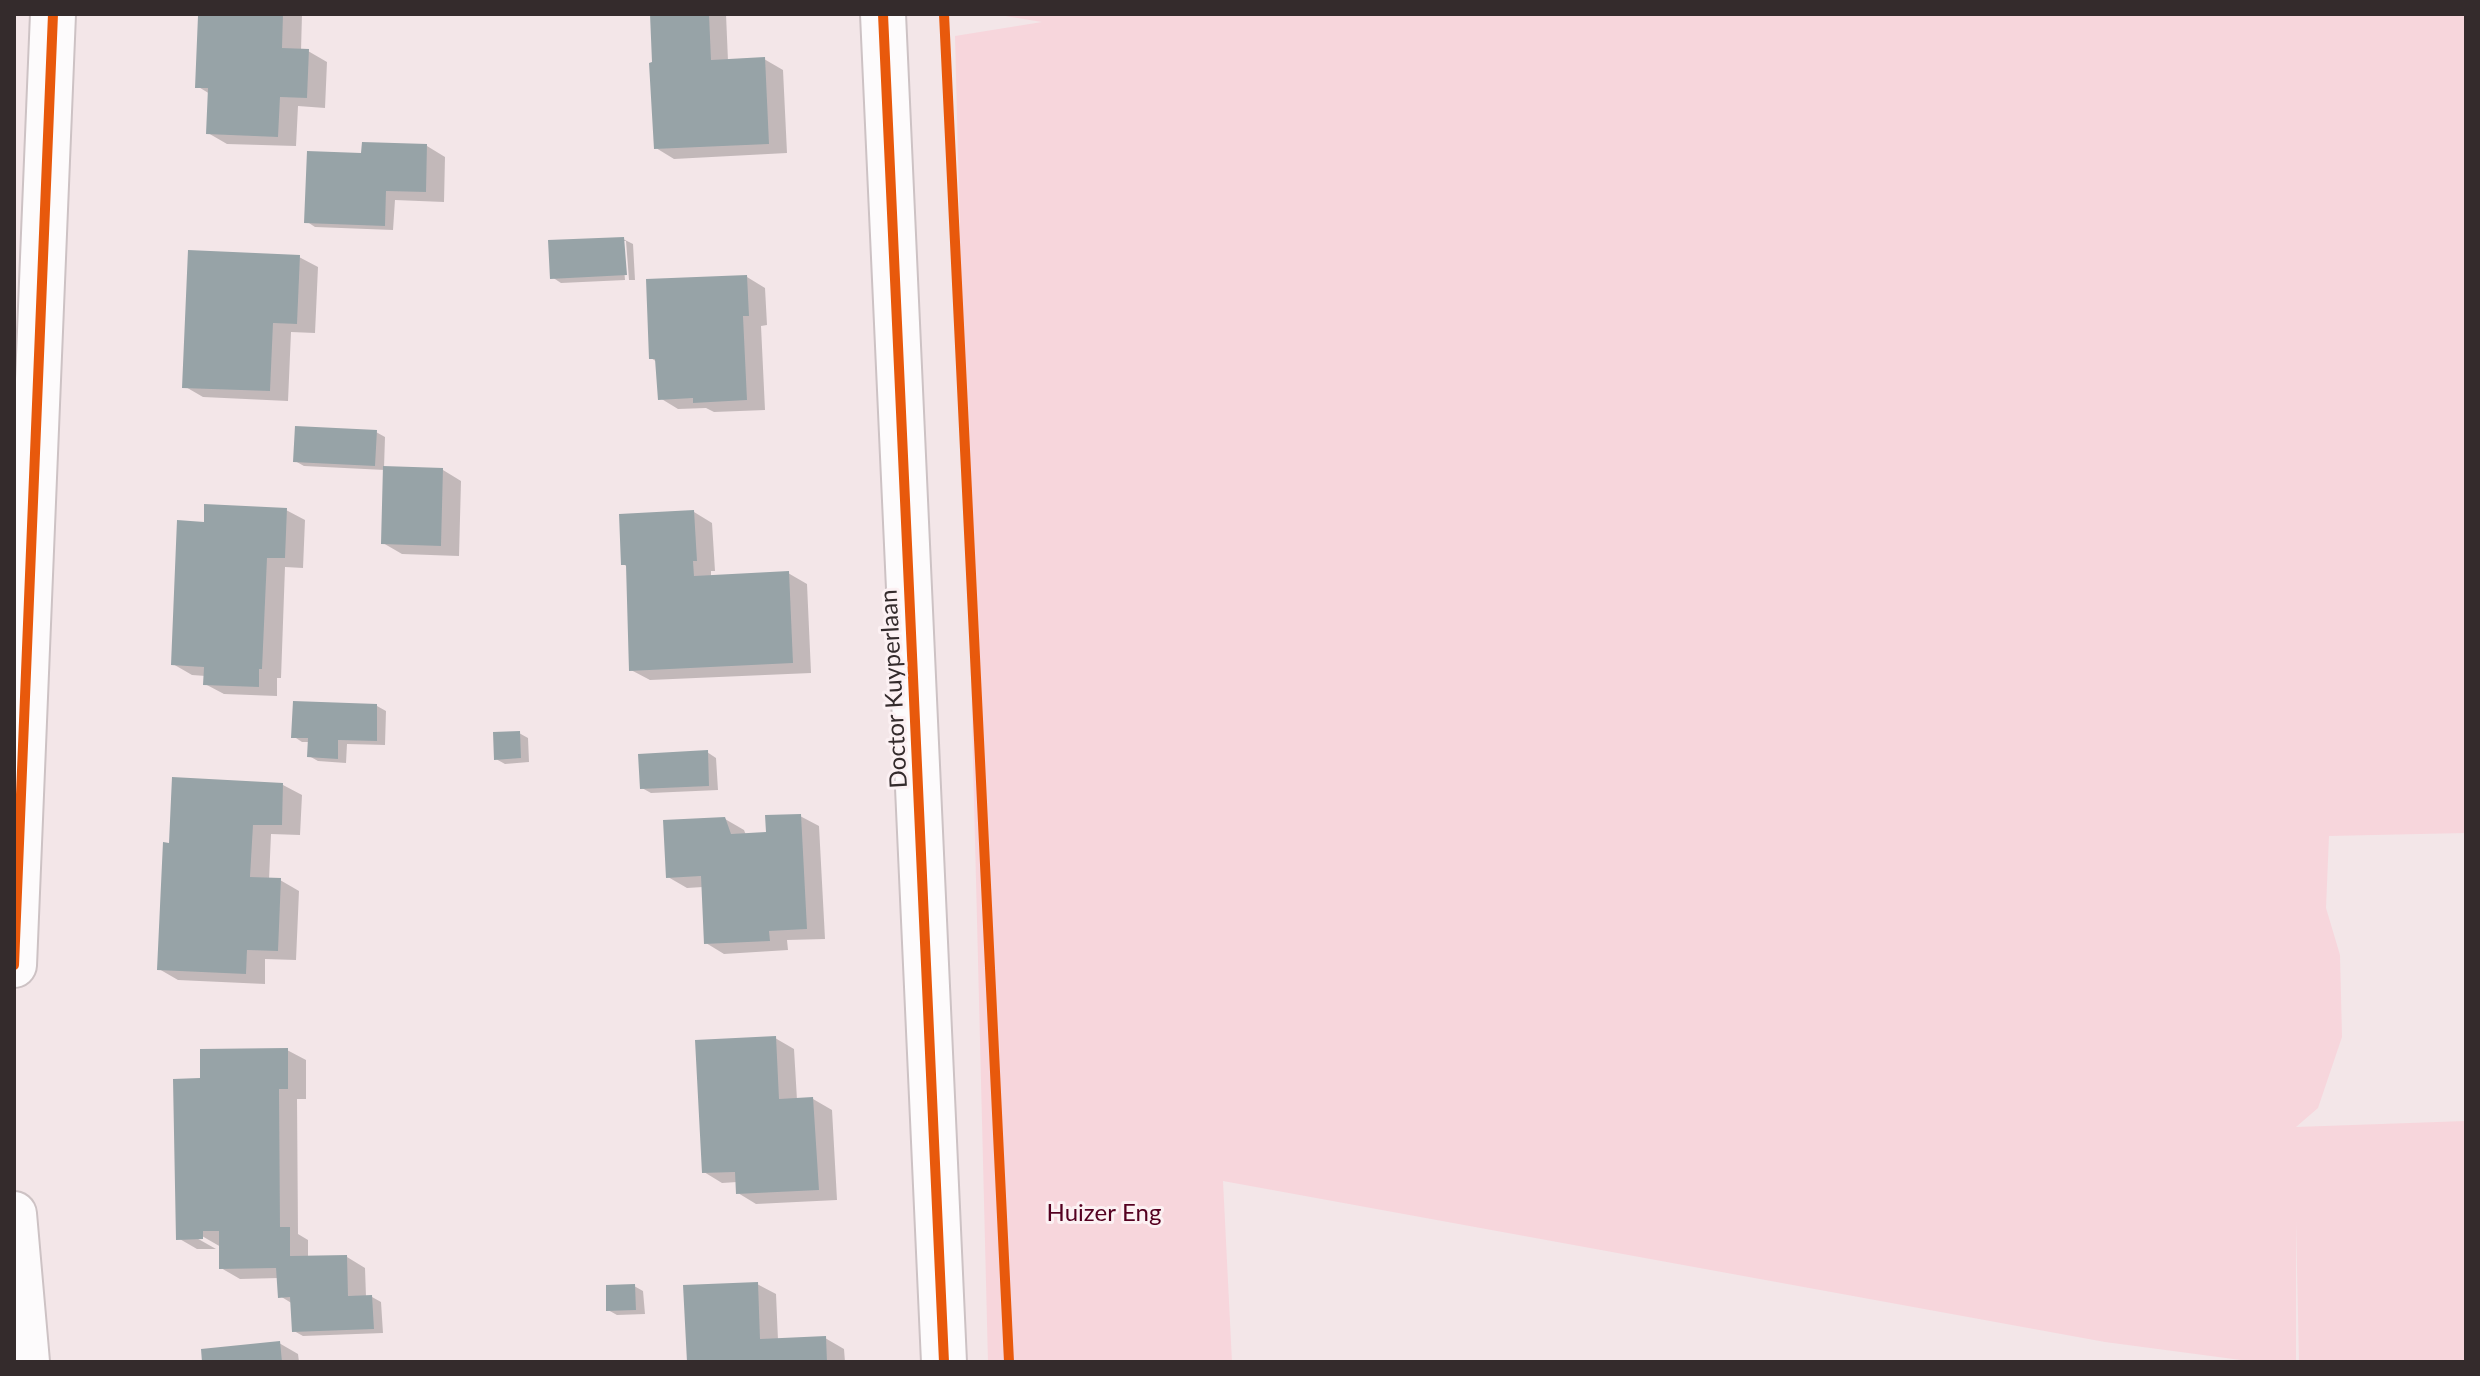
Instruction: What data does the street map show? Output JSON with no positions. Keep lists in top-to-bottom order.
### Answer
{
  "streets": {
    "street": ["Doctor Kuyperlaan"]
  },
  "parks": ["Huizer Eng"]
}
